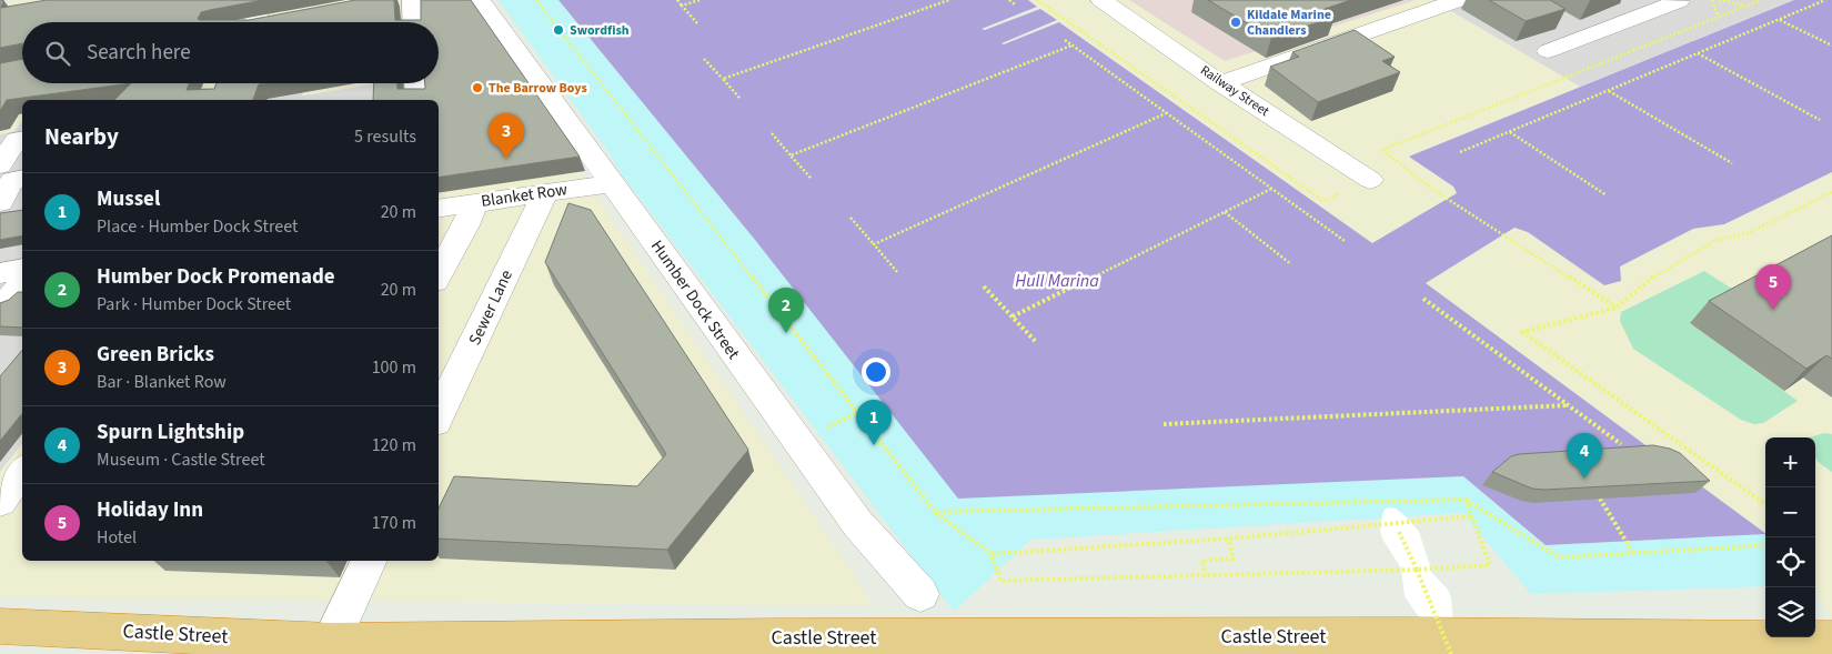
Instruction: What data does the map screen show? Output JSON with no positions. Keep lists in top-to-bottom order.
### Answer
{
  "streets": {
    "highway": ["Castle Street"],
    "street": [
      "Railway Street",
      "Blanket Row",
      "Humber Dock Street",
      "Sewer Lane"
    ]
  },
  "crossings": [
    ["Blanket Row", "Humber Dock Street"],
    ["Blanket Row", "Sewer Lane"]
  ],
  "water": ["Hull Marina"],
  "places": ["Kildale Marine Chandlers", "Swordfish", "The Barrow Boys"],
  "page": {
    "search": "Search here",
    "heading": ["Nearby", "5 results"],
    "pins": [
      "3",
      "5",
      "2",
      "1",
      "4"
    ],
    "list": [
      {
        "mark": "1",
        "name": "Mussel",
        "note": "Place · Humber Dock Street",
        "value": "20 m"
      },
      {
        "mark": "2",
        "name": "Humber Dock Promenade",
        "note": "Park · Humber Dock Street",
        "value": "20 m"
      },
      {
        "mark": "3",
        "name": "Green Bricks",
        "note": "Bar · Blanket Row",
        "value": "100 m"
      },
      {
        "mark": "4",
        "name": "Spurn Lightship",
        "note": "Museum · Castle Street",
        "value": "120 m"
      },
      {
        "mark": "5",
        "name": "Holiday Inn",
        "note": "Hotel",
        "value": "170 m"
      }
    ],
    "map_buttons": ["+", "−"]
  }
}
